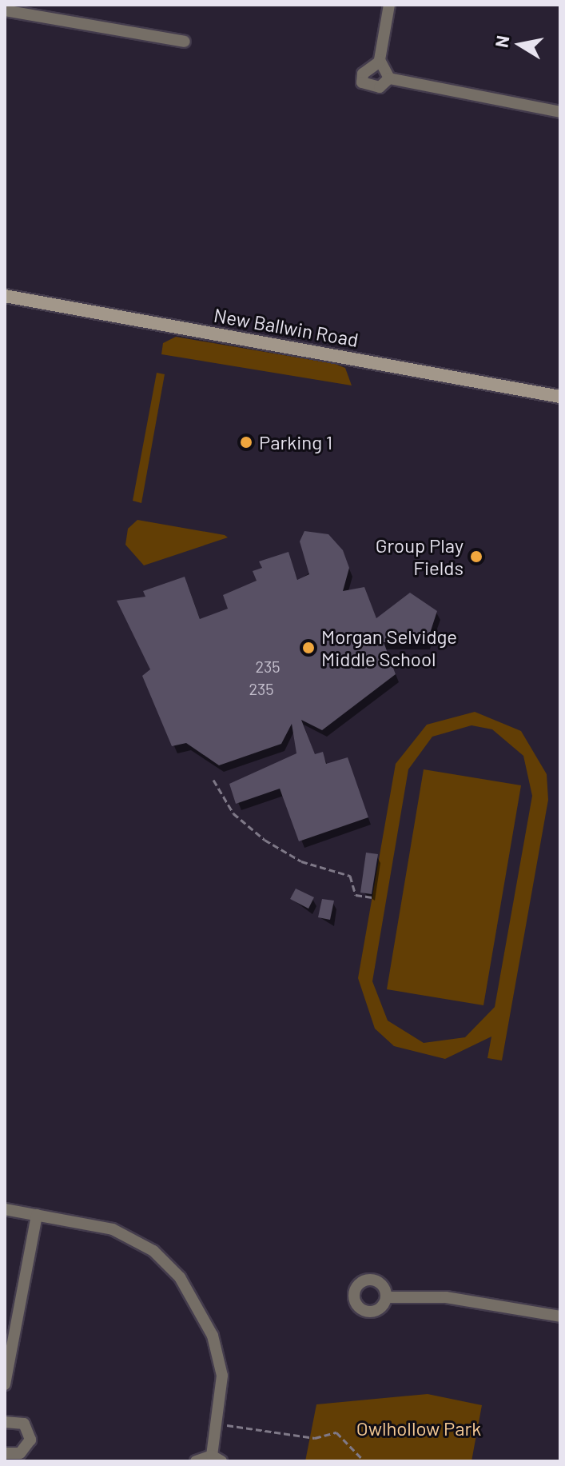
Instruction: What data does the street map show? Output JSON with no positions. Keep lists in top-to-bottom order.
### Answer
{
  "streets": {
    "main road": ["New Ballwin Road"]
  },
  "parks": ["Owlhollow Park"],
  "places": ["Parking 1", "Group Play Fields", "Morgan Selvidge Middle School"],
  "house_numbers": ["235", "235"],
  "north": "left"
}
